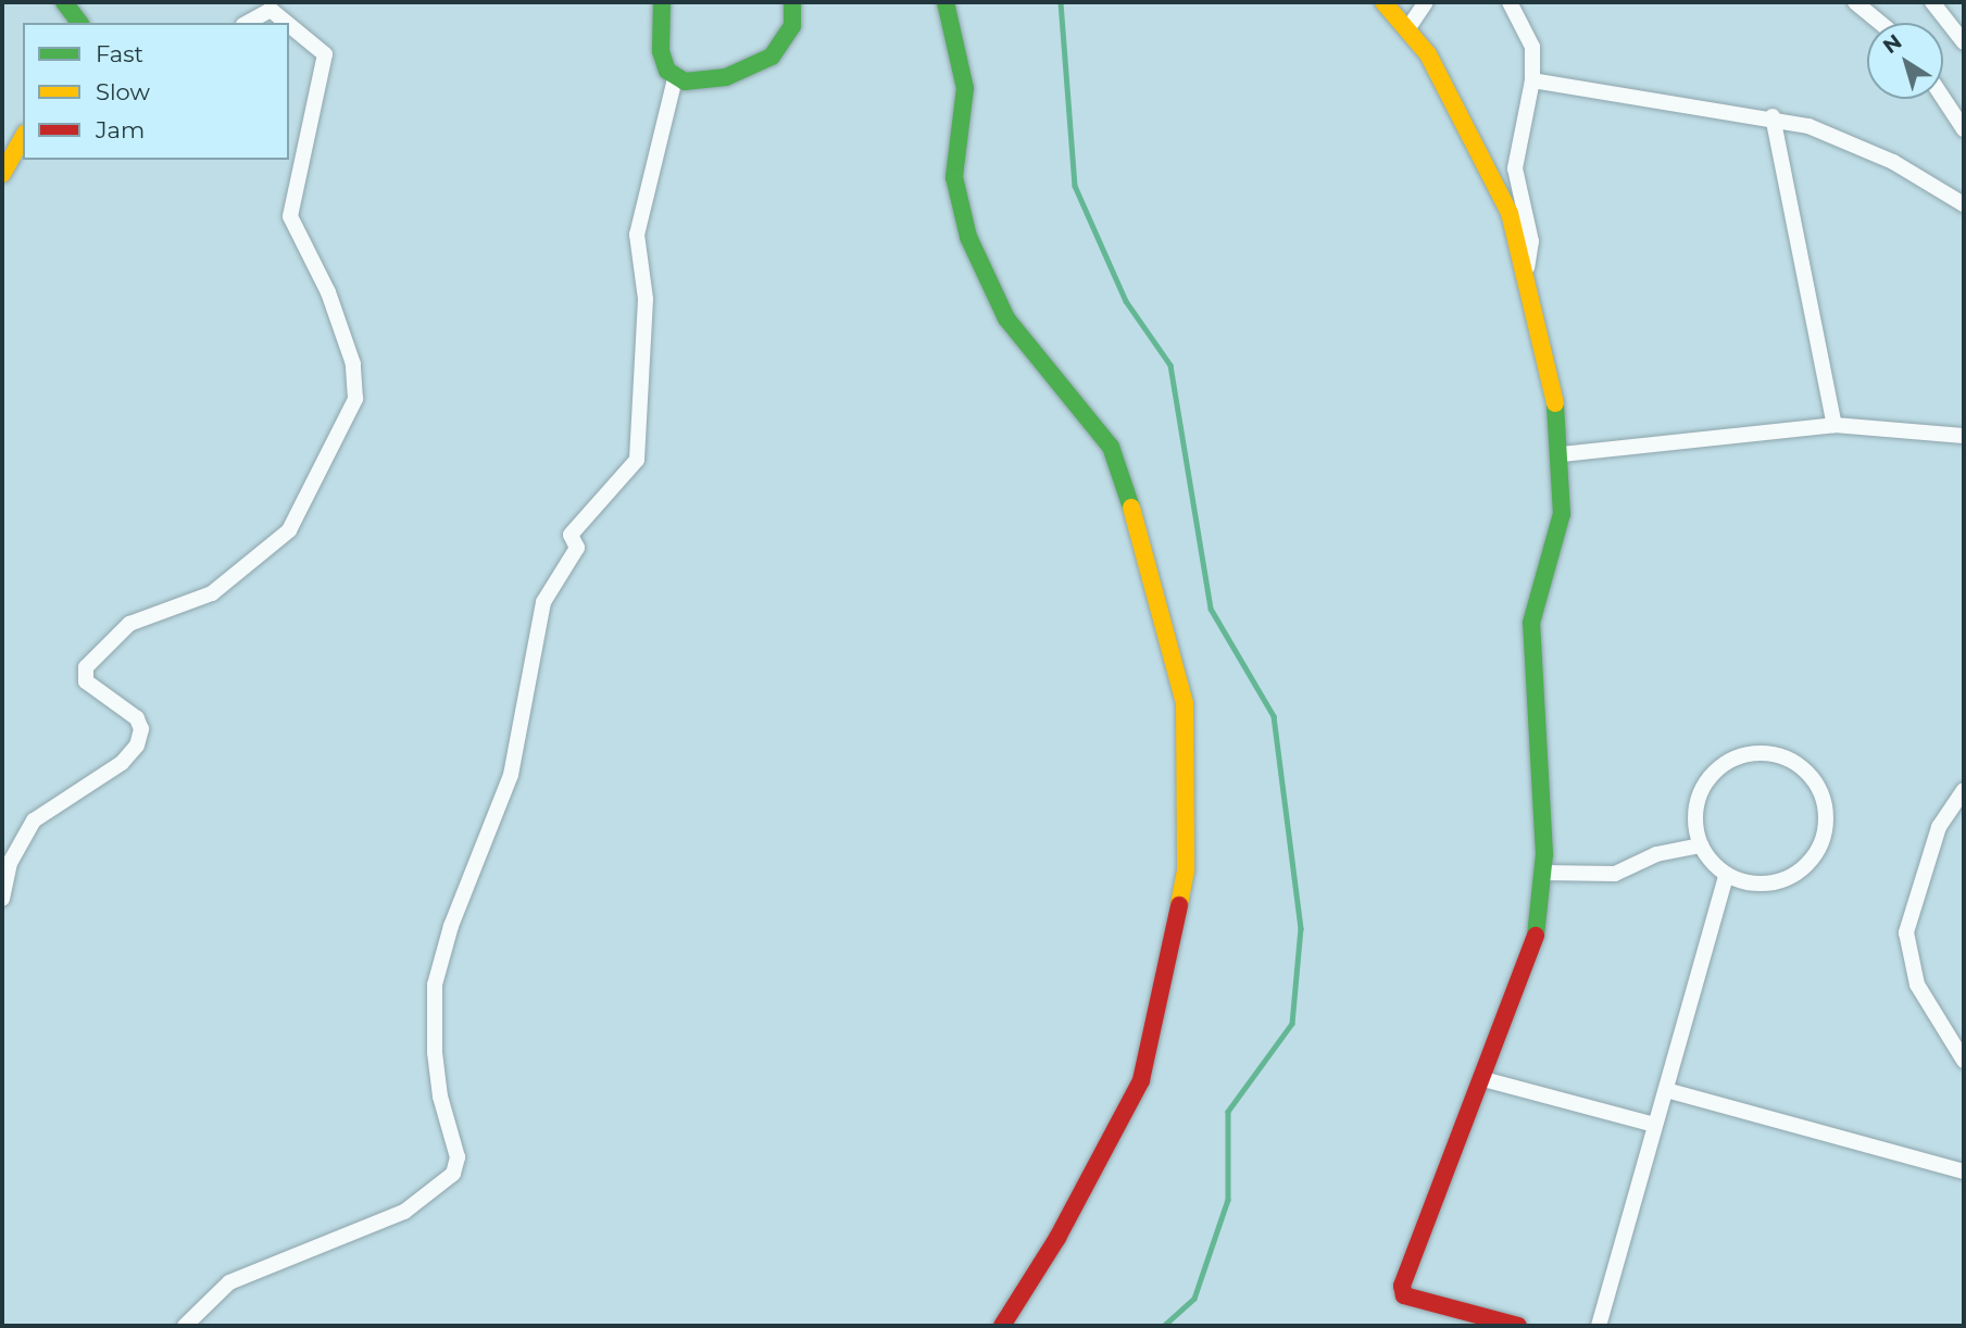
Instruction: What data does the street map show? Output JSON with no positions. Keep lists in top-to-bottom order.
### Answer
{
  "legend": ["Fast", "Slow", "Jam"],
  "north": "top left"
}
